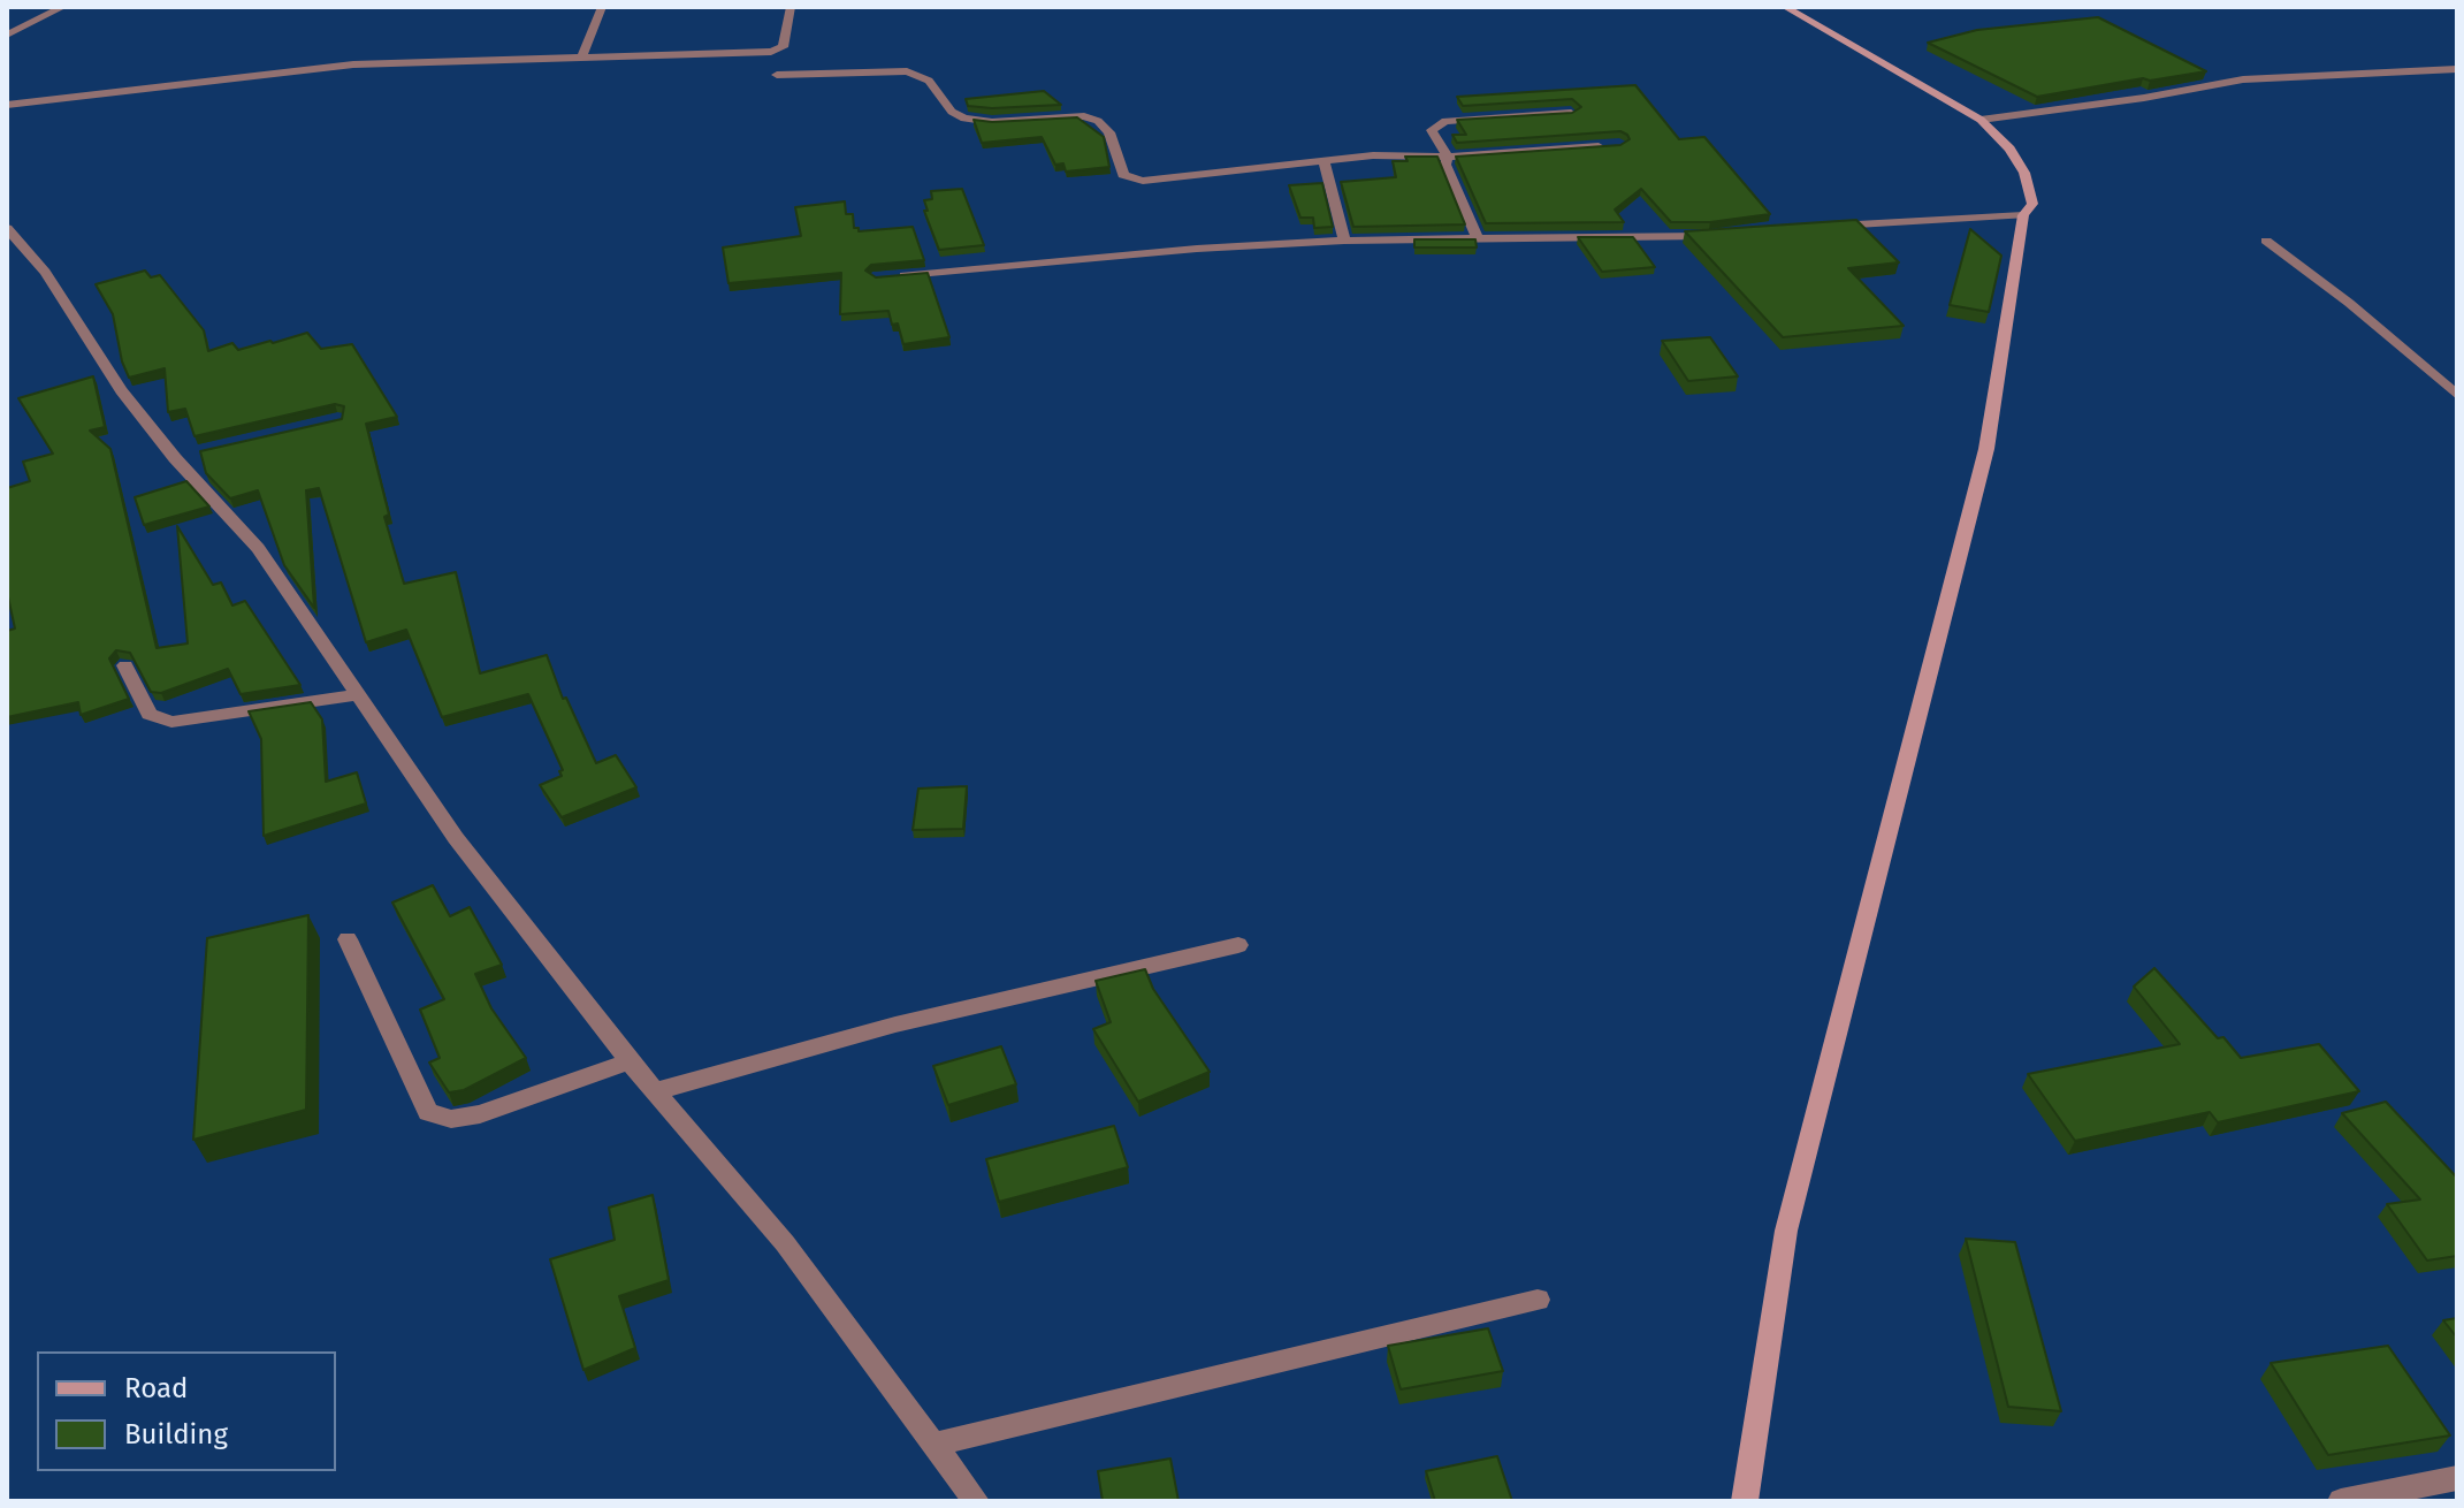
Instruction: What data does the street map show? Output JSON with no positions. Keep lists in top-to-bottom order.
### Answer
{
  "legend": ["Road", "Building"]
}
